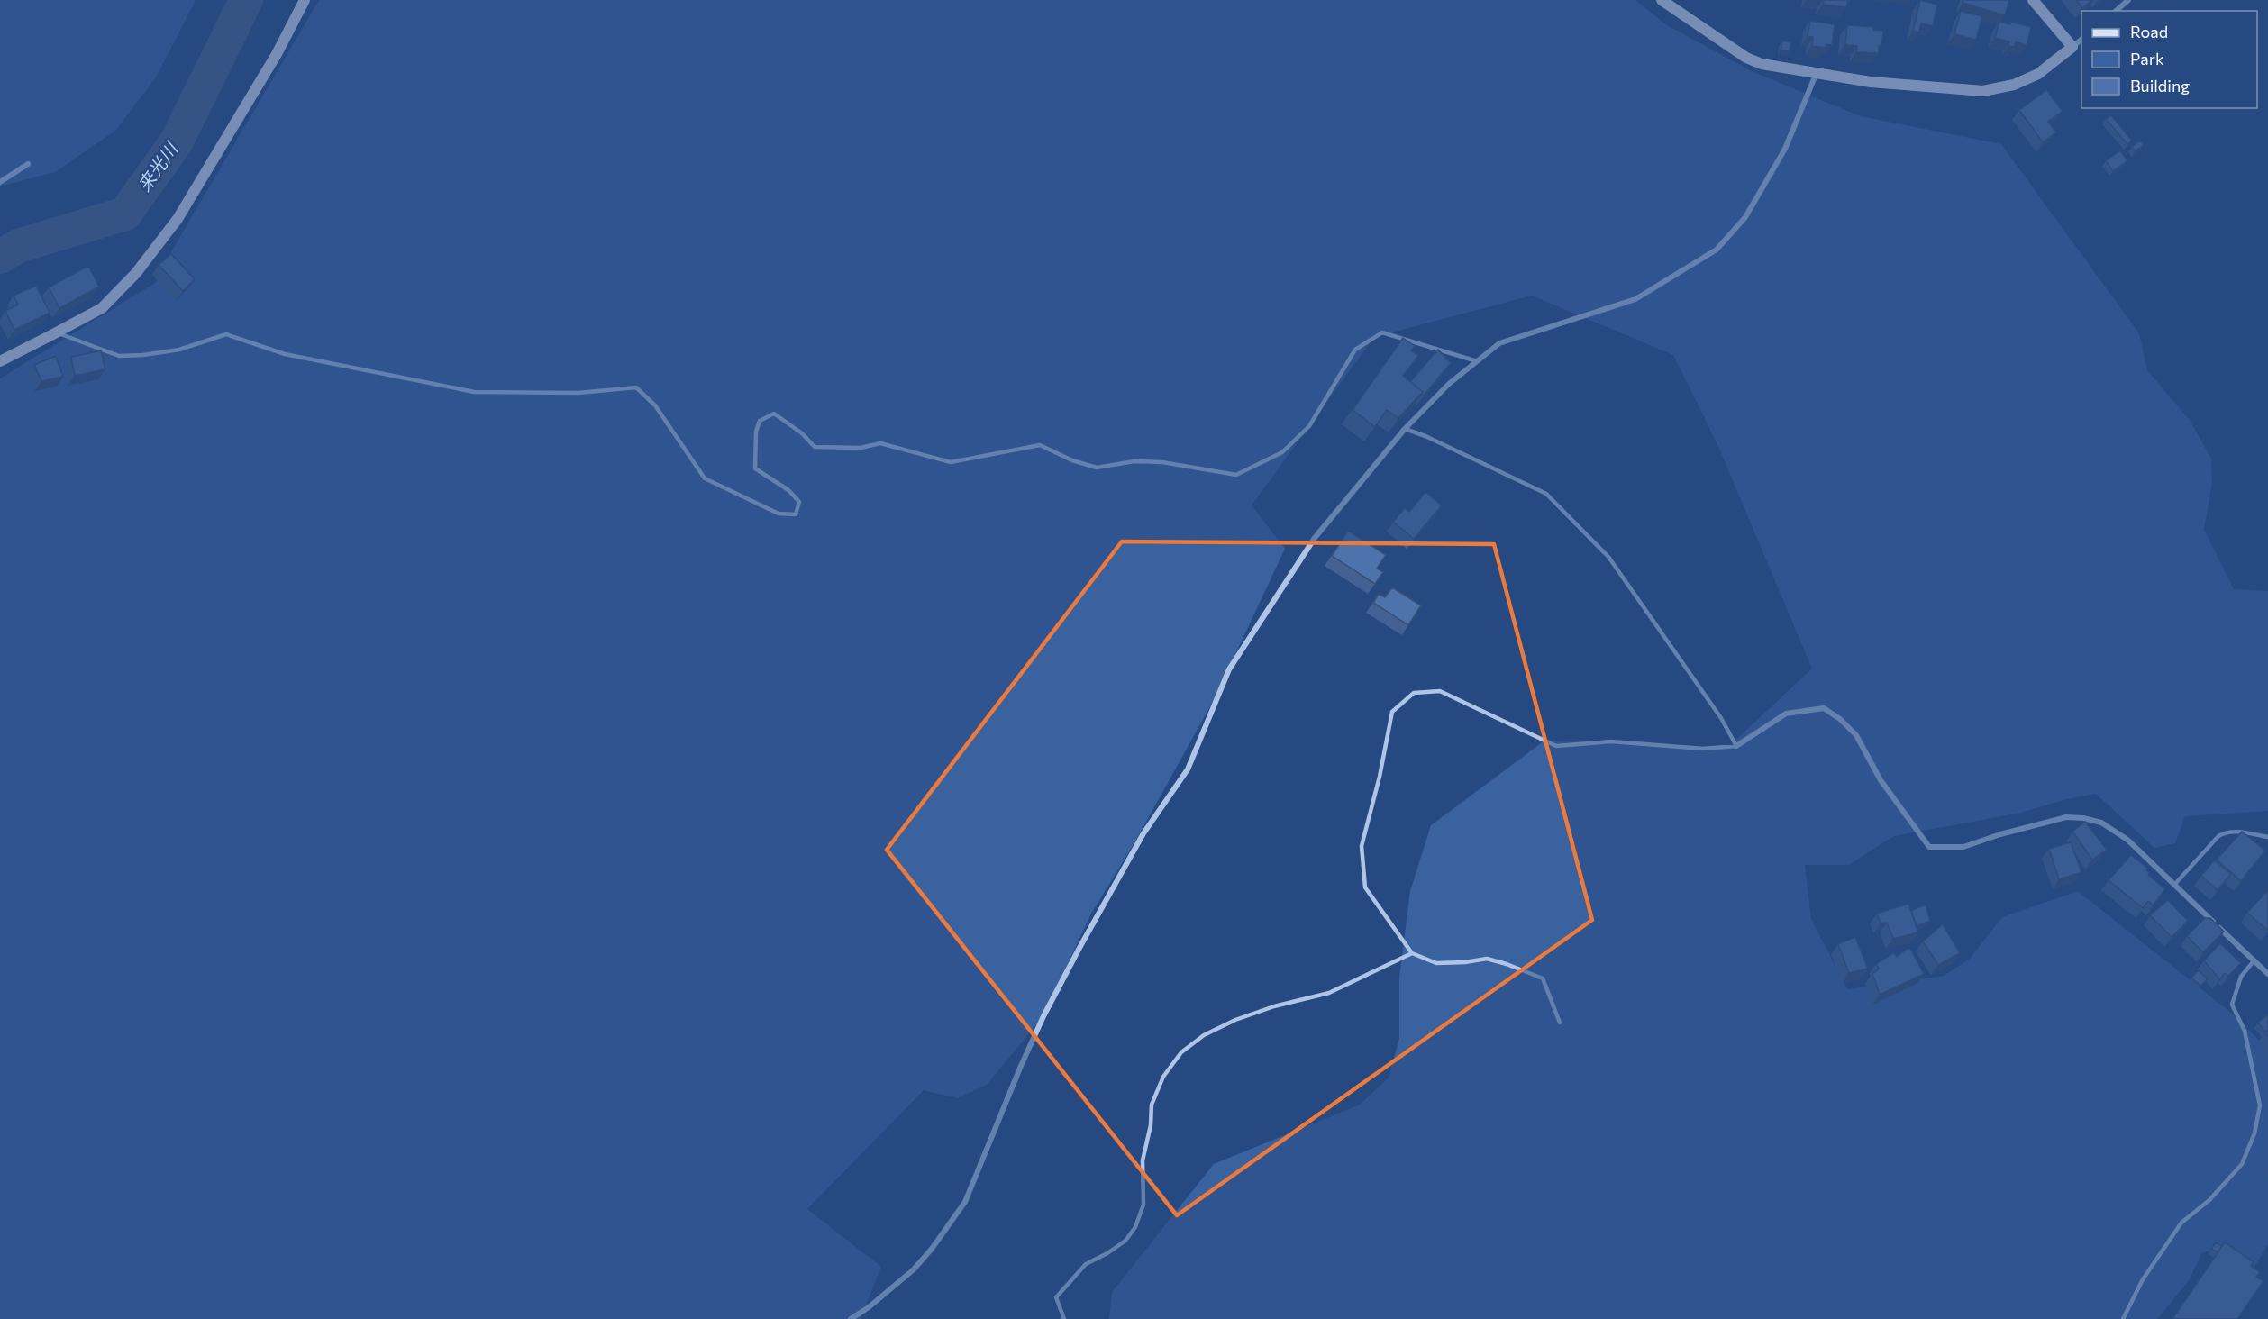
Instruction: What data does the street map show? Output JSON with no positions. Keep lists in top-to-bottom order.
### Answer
{
  "water": ["来光川"],
  "legend": ["Road", "Park", "Building"]
}
